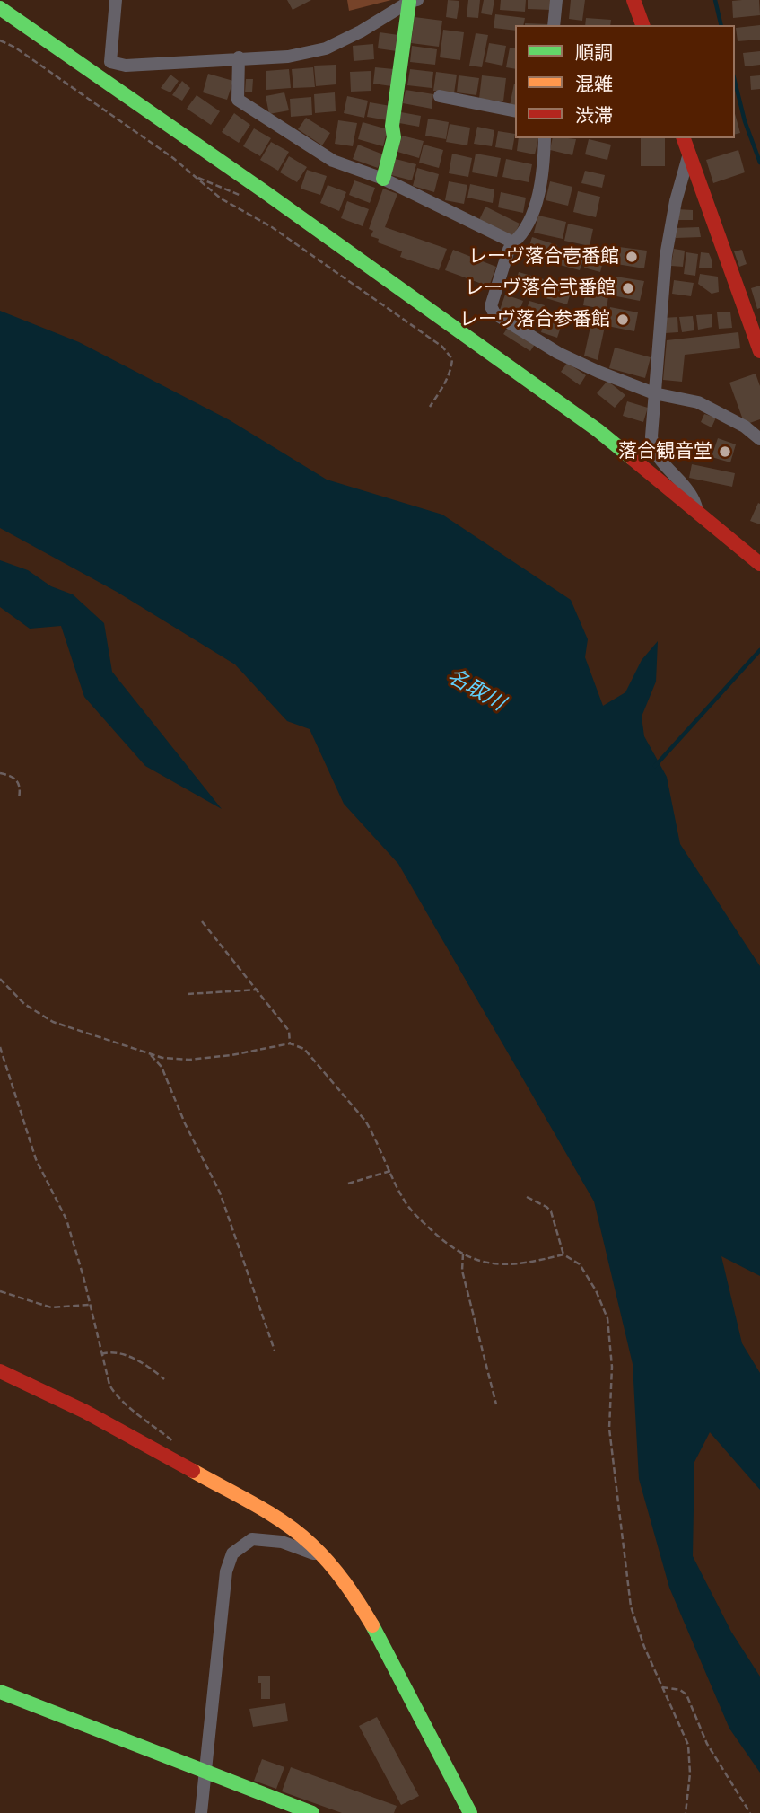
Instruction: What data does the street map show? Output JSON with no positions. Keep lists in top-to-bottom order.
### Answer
{
  "water": ["名取川"],
  "places": [
    "レーヴ落合壱番館",
    "レーヴ落合弐番館",
    "レーヴ落合参番館",
    "落合観音堂"
  ],
  "legend": ["順調", "混雑", "渋滞"]
}
